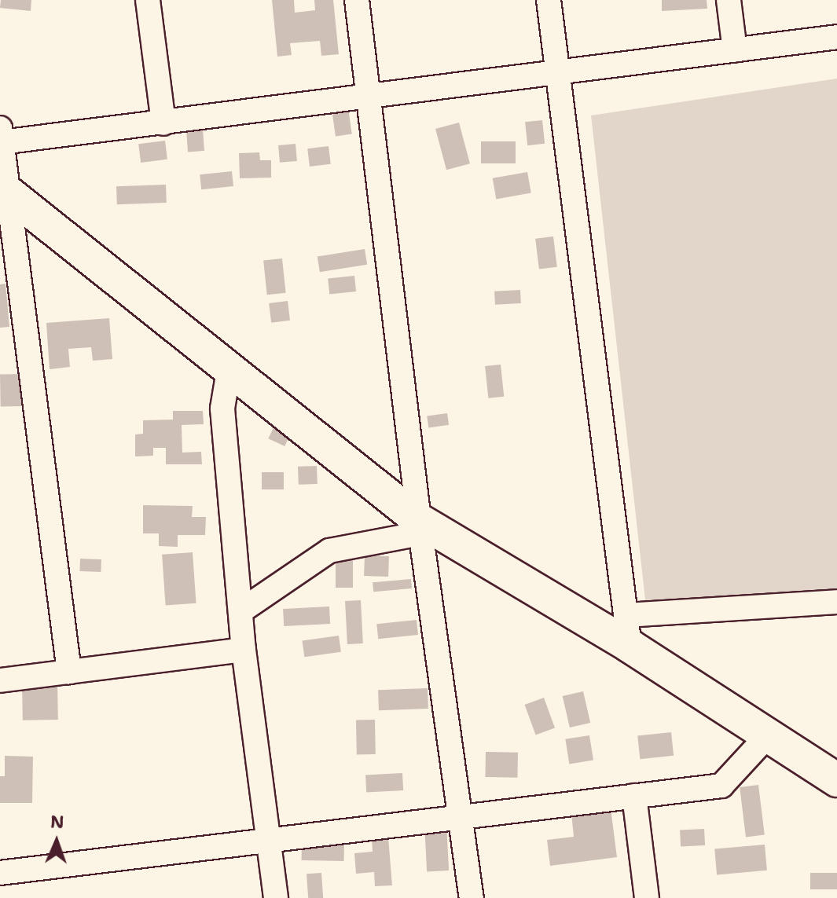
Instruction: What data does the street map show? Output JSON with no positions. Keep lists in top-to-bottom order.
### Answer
{
  "north": "top"
}
